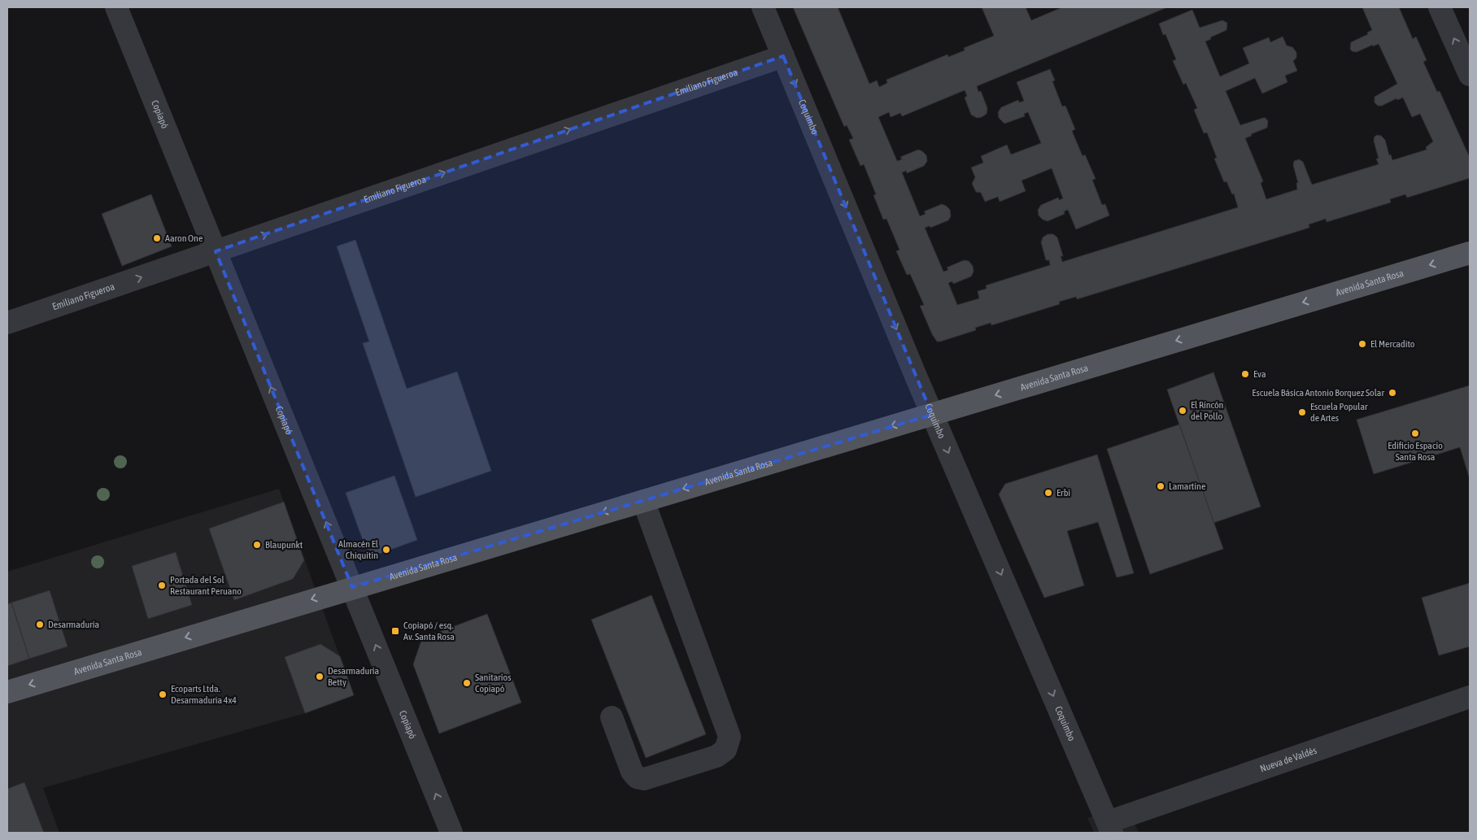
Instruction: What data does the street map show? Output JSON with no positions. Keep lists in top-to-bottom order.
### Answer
{
  "streets": {
    "main road": ["Avenida Santa Rosa"],
    "street": [
      "Emiliano Figueroa",
      "Copiapó",
      "Coquimbo",
      "Nueva de Valdés"
    ]
  },
  "crossings": [
    ["Emiliano Figueroa", "Copiapó"],
    ["Emiliano Figueroa", "Coquimbo"],
    ["Copiapó", "Avenida Santa Rosa"],
    ["Coquimbo", "Avenida Santa Rosa"],
    ["Coquimbo", "Nueva de Valdés"]
  ],
  "one_way": [
    "Emiliano Figueroa",
    "Copiapó",
    "Coquimbo",
    "Avenida Santa Rosa"
  ],
  "places": {
    "other": [
      "Aaron One",
      "El Mercadito",
      "Eva",
      "Escuela Básica Antonio Borquez Solar",
      "El Rincón del Pollo",
      "Escuela Popular de Artes",
      "Edificio Espacio Santa Rosa",
      "Lamartine",
      "Erbi",
      "Blaupunkt",
      "Almacén El Chiquitin",
      "Portada del Sol Restaurant Peruano",
      "Desarmaduría",
      "Desarmaduría Betty",
      "Sanitarios Copiapó",
      "Ecoparts Ltda. Desarmaduria 4x4"
    ],
    "transit": ["Copiapó / esq. Av. Santa Rosa"]
  }
}
